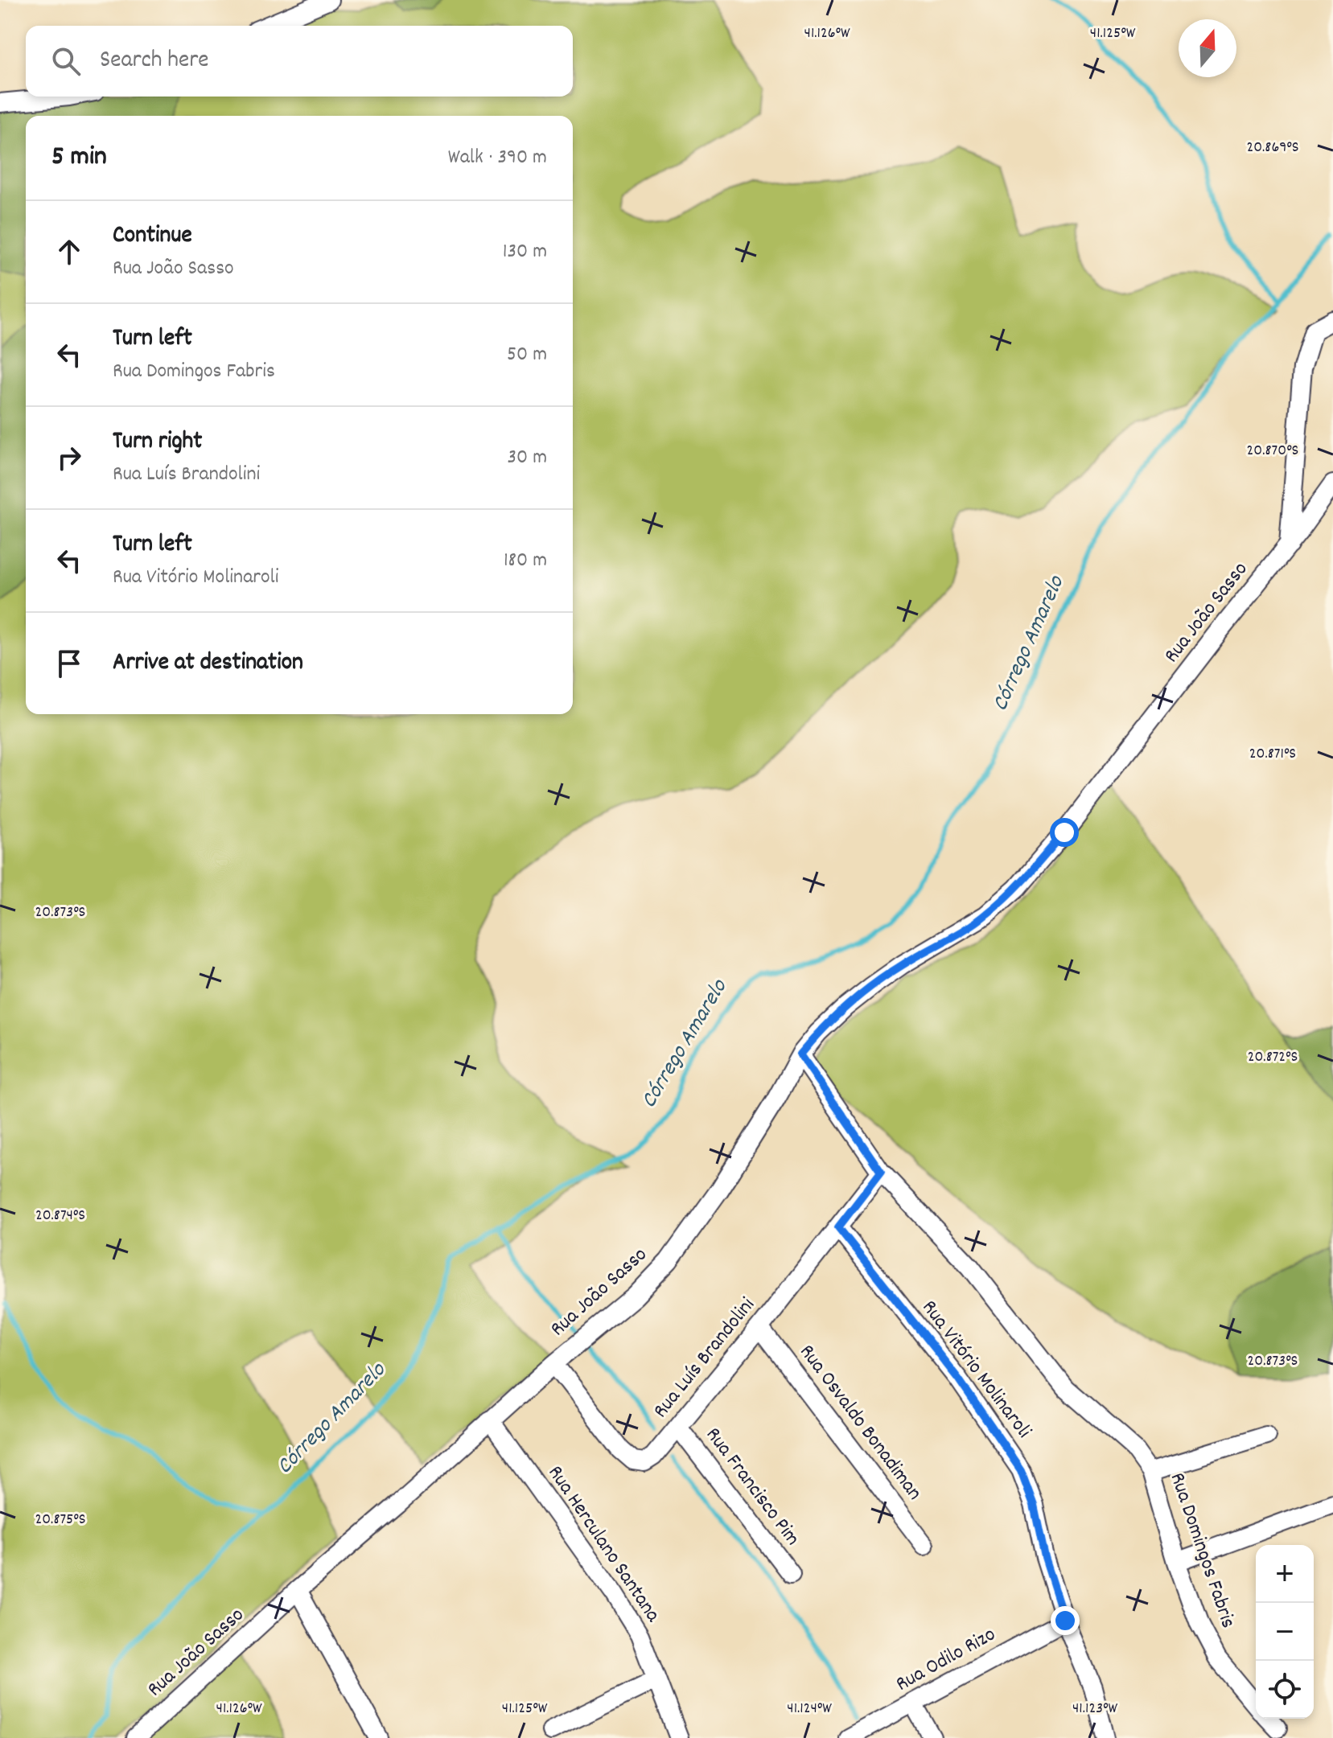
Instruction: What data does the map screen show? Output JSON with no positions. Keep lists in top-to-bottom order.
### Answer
{
  "streets": {
    "street": [
      "Rua João Sasso",
      "Rua Luís Brandolini",
      "Rua Vitório Molinaroli",
      "Rua Osvaldo Bonadiman",
      "Rua Francisco Pim",
      "Rua Herculano Santana",
      "Rua Domingos Fabris",
      "Rua Odilo Rizo"
    ]
  },
  "crossings": [
    ["Rua João Sasso", "Rua Luís Brandolini"],
    ["Rua João Sasso", "Rua Herculano Santana"],
    ["Rua João Sasso", "Rua Domingos Fabris"],
    ["Rua Luís Brandolini", "Rua Vitório Molinaroli"],
    ["Rua Luís Brandolini", "Rua Osvaldo Bonadiman"],
    ["Rua Luís Brandolini", "Rua Francisco Pim"],
    ["Rua Luís Brandolini", "Rua Domingos Fabris"],
    ["Rua Vitório Molinaroli", "Rua Odilo Rizo"]
  ],
  "water": ["Córrego Amarelo"],
  "north": "top",
  "page": {
    "search": "Search here",
    "heading": ["5 min", "Walk · 390 m"],
    "list": [
      ["Continue", "Rua João Sasso", "130 m"],
      ["Turn left", "Rua Domingos Fabris", "50 m"],
      ["Turn right", "Rua Luís Brandolini", "30 m"],
      ["Turn left", "Rua Vitório Molinaroli", "180 m"],
      "Arrive at destination"
    ],
    "map_buttons": ["+", "−"]
  },
  "coordinates": [
    "41.126°W",
    "41.125°W",
    "20.869°S",
    "20.870°S",
    "20.871°S",
    "20.873°S",
    "20.872°S",
    "20.874°S",
    "20.875°S",
    "41.124°W",
    "41.123°W"
  ]
}
